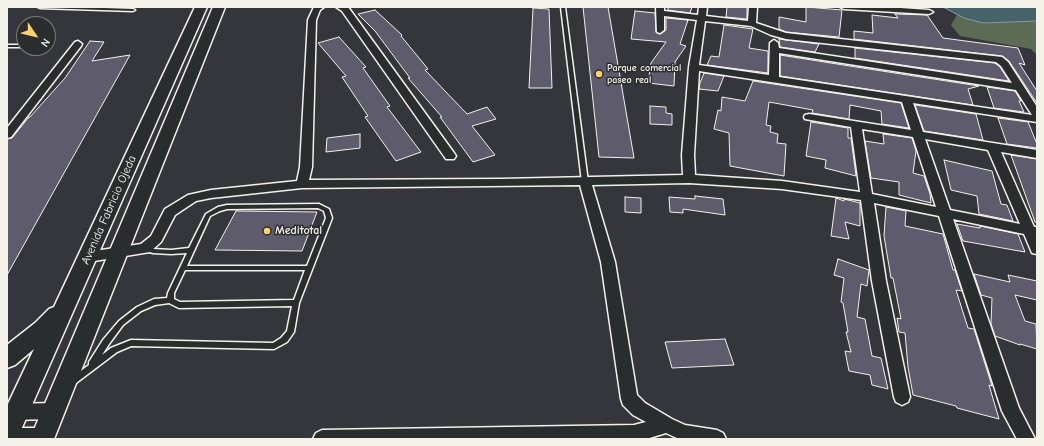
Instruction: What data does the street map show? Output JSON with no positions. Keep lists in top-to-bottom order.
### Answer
{
  "streets": {
    "street": ["Avenida Fabricio Ojeda"]
  },
  "places": ["Parque comercial paseo real", "Meditotal"],
  "north": "bottom right"
}
